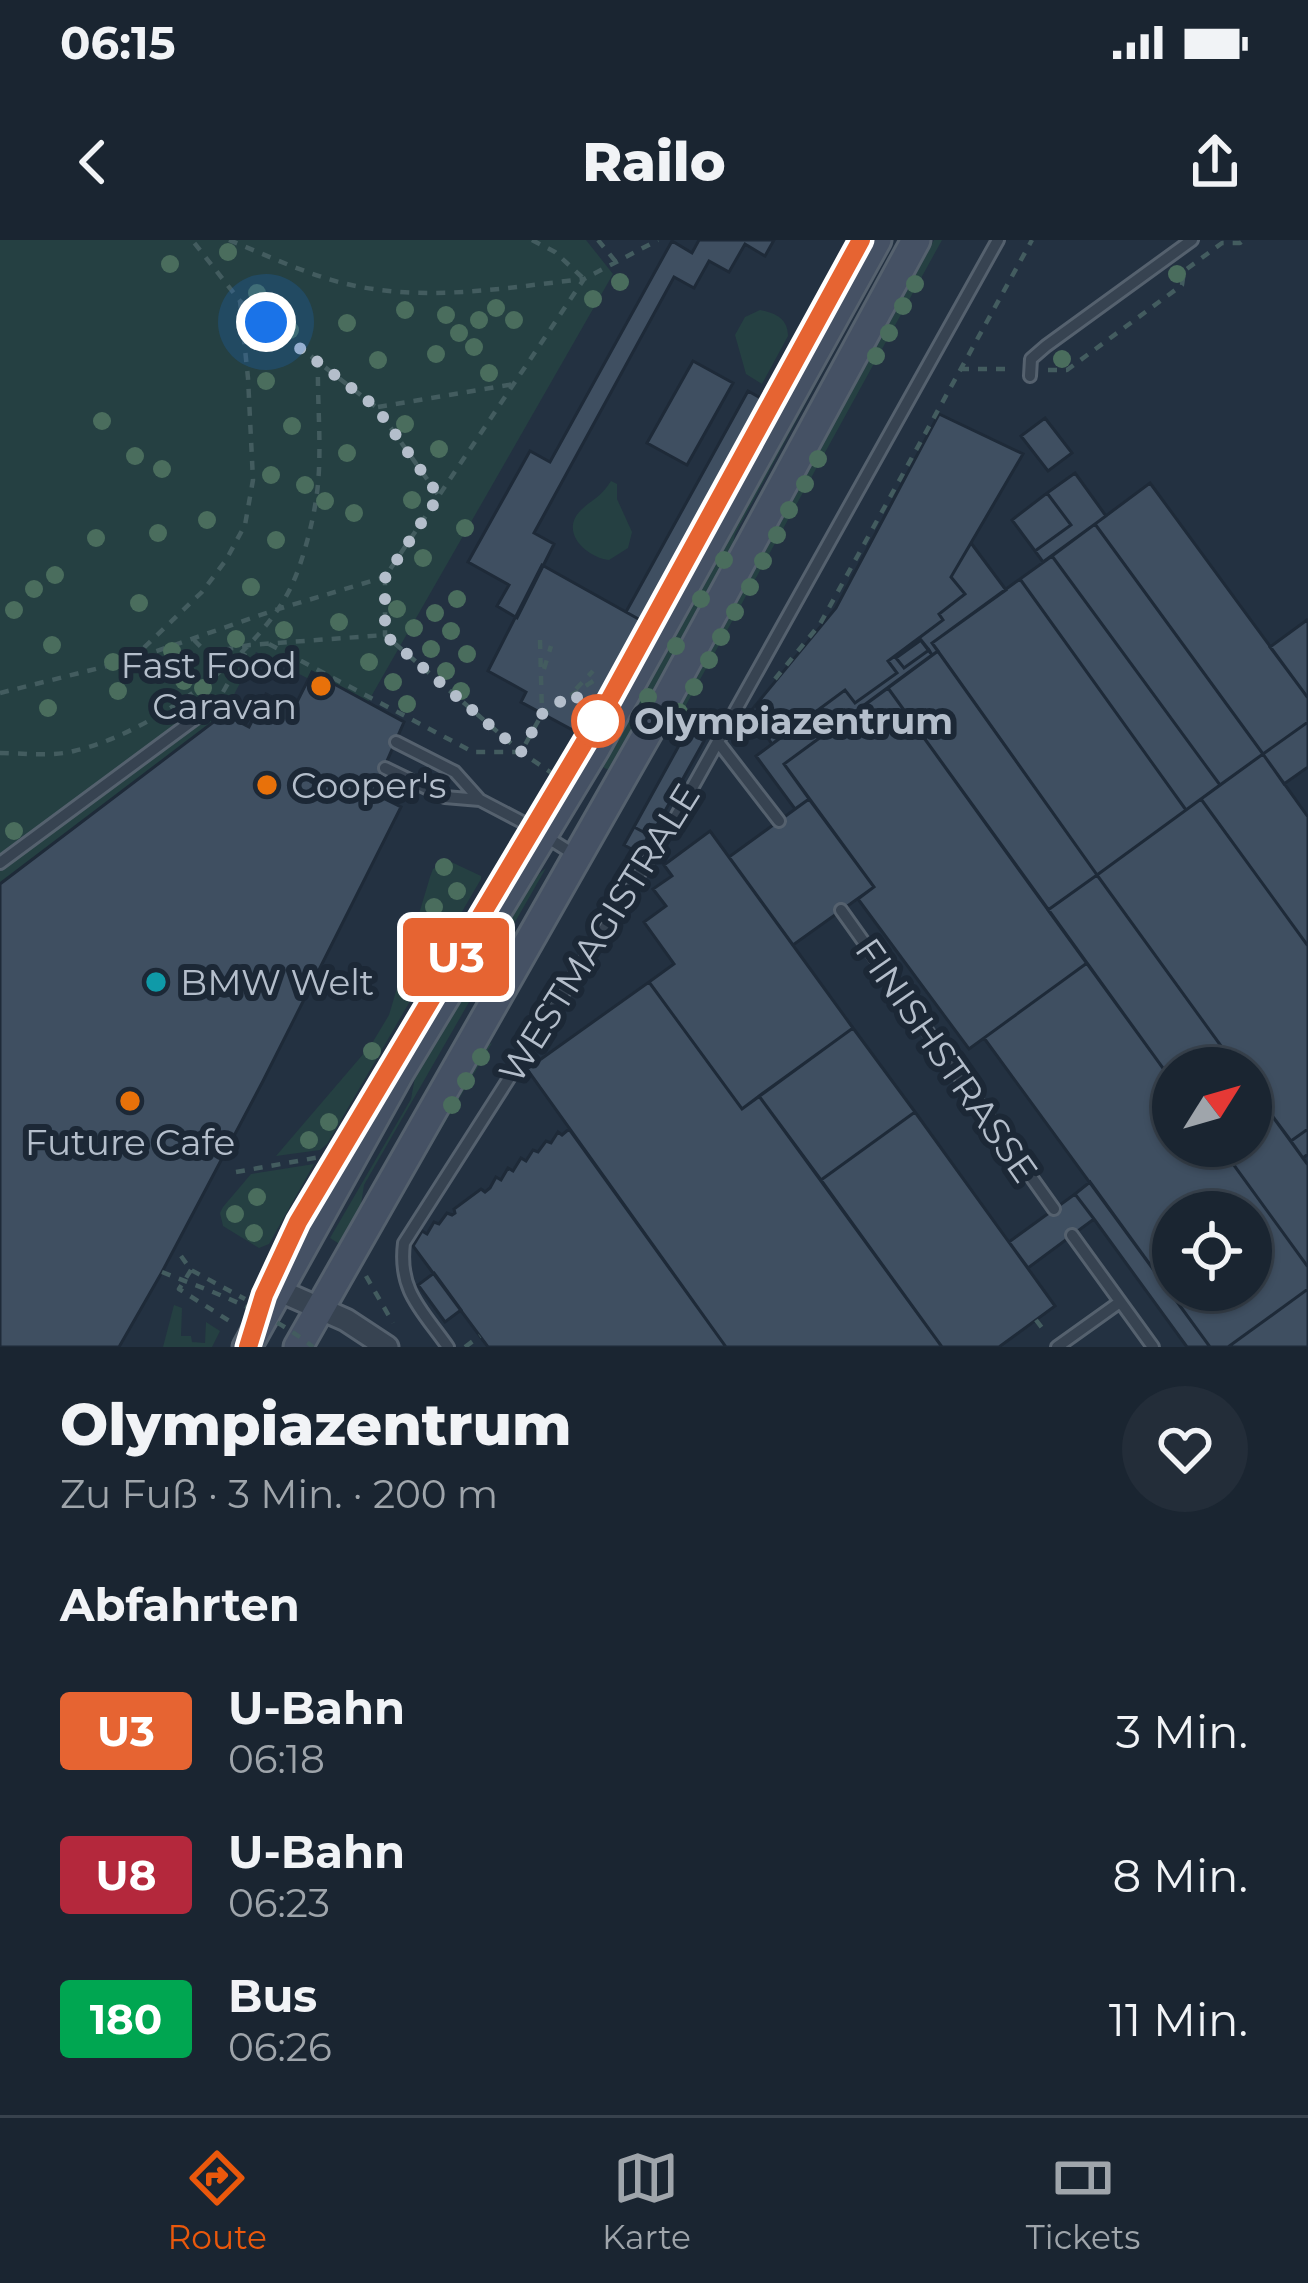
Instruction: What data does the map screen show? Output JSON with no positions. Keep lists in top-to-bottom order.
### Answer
{
  "streets": {
    "lane": ["WESTMAGISTRALE", "FINISHSTRASSE"]
  },
  "places": [
    "Fast Food Caravan",
    "Olympiazentrum",
    "Cooper's",
    "BMW Welt",
    "Future Cafe"
  ],
  "lines": ["metro line U3"],
  "north": "top right",
  "page": {
    "status": "06:15",
    "header": "Railo",
    "on_map": "U3",
    "heading": [
      ["Olympiazentrum", "Zu Fuß · 3 Min. · 200 m"],
      "Abfahrten"
    ],
    "list": [
      {
        "mark": "U3",
        "name": "U-Bahn",
        "note": "06:18",
        "value": "3 Min."
      },
      {
        "mark": "U8",
        "name": "U-Bahn",
        "note": "06:23",
        "value": "8 Min."
      },
      {
        "mark": "180",
        "name": "Bus",
        "note": "06:26",
        "value": "11 Min."
      }
    ],
    "tabs": ["Route", "Karte", "Tickets"]
  }
}
